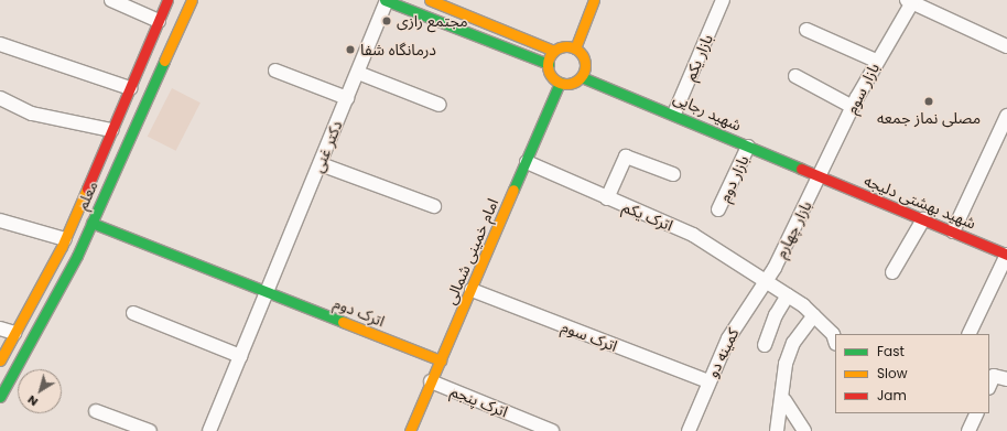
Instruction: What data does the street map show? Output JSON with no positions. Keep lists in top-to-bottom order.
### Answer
{
  "streets": {
    "main road": [
      "شهید رجایی",
      "معلم",
      "شهید بهشتی دلیجه",
      "امام خمینی شمالی",
      "اترک دوم"
    ],
    "street": [
      "بازار یکم",
      "بازار سوم",
      "دکتر غنی",
      "بازار دوم",
      "اترک یکم",
      "بازار چهارم",
      "اترک سوم",
      "کمینه دو",
      "اترک پنجم"
    ]
  },
  "crossings": [
    ["بازار یکم", "شهید رجایی"],
    ["بازار سوم", "شهید رجایی"],
    ["بازار سوم", "شهید بهشتی دلیجه"],
    ["بازار سوم", "بازار چهارم"],
    ["شهید رجایی", "بازار دوم"],
    ["شهید رجایی", "شهید بهشتی دلیجه"],
    ["شهید رجایی", "بازار چهارم"],
    ["شهید رجایی", "امام خمینی شمالی"],
    ["دکتر غنی", "اترک دوم"],
    ["معلم", "اترک دوم"],
    ["شهید بهشتی دلیجه", "بازار چهارم"],
    ["اترک یکم", "بازار چهارم"],
    ["اترک یکم", "امام خمینی شمالی"],
    ["اترک یکم", "کمینه دو"],
    ["بازار چهارم", "کمینه دو"],
    ["امام خمینی شمالی", "اترک دوم"],
    ["امام خمینی شمالی", "اترک سوم"],
    ["امام خمینی شمالی", "اترک پنجم"],
    ["اترک سوم", "کمینه دو"]
  ],
  "places": ["مجتمع رازی", "درمانگاه شفا", "مصلی نماز جمعه"],
  "legend": ["Fast", "Slow", "Jam"],
  "north": "bottom left"
}
